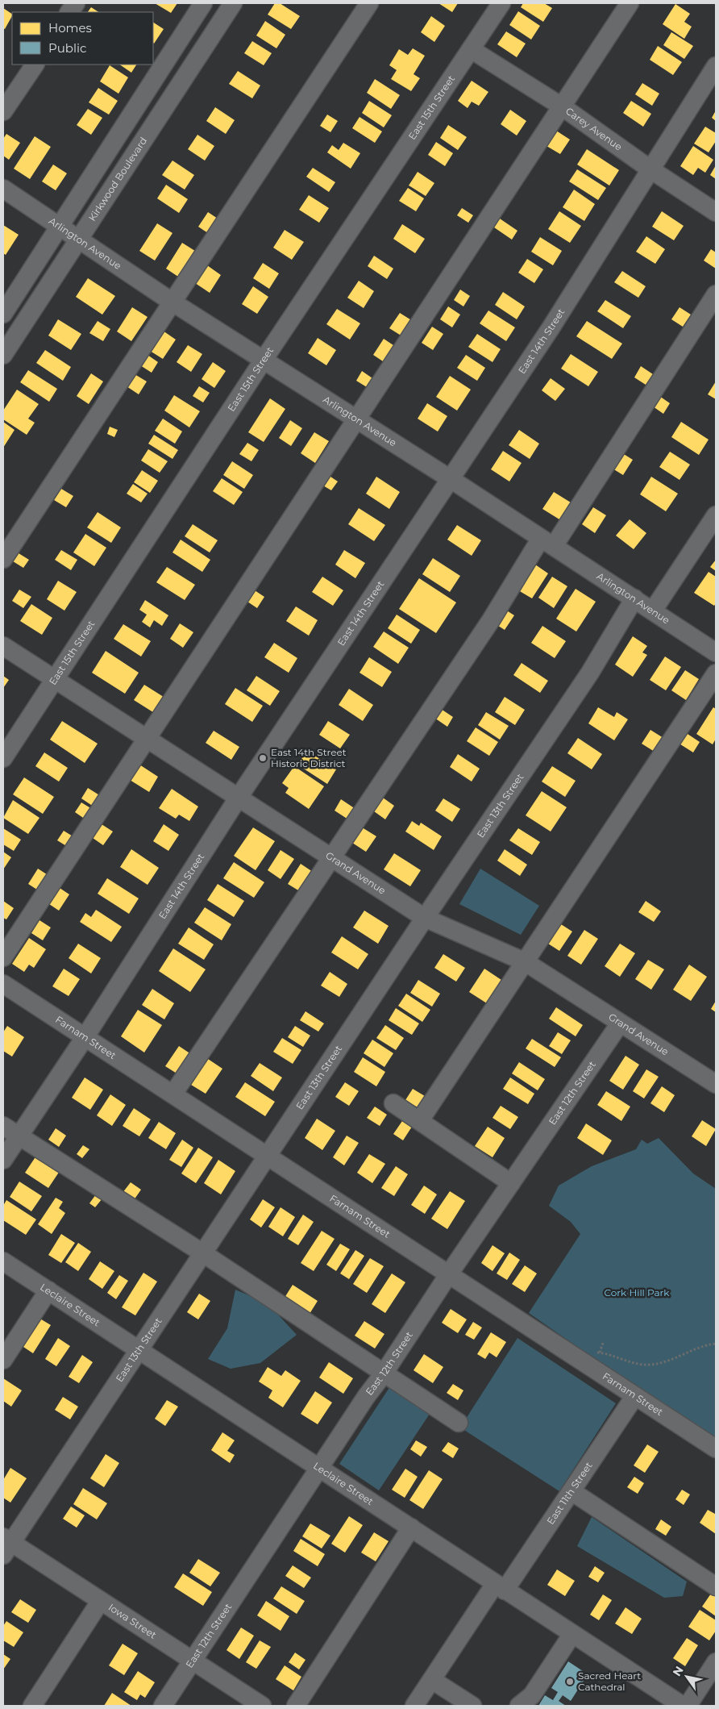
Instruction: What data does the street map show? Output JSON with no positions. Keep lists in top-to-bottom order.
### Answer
{
  "streets": {
    "street": [
      "East 15th Street",
      "Carey Avenue",
      "Kirkwood Boulevard",
      "Arlington Avenue",
      "East 14th Street",
      "East 13th Street",
      "Grand Avenue",
      "Farnam Street",
      "East 12th Street",
      "Leclaire Street",
      "East 11th Street",
      "Iowa Street"
    ]
  },
  "crossings": [
    ["East 15th Street", "Carey Avenue"],
    ["East 15th Street", "Arlington Avenue"],
    ["East 15th Street", "Grand Avenue"],
    ["Carey Avenue", "East 14th Street"],
    ["Kirkwood Boulevard", "Arlington Avenue"],
    ["Arlington Avenue", "East 14th Street"],
    ["Arlington Avenue", "East 13th Street"],
    ["East 14th Street", "Grand Avenue"],
    ["East 14th Street", "Farnam Street"],
    ["East 13th Street", "Grand Avenue"],
    ["East 13th Street", "Farnam Street"],
    ["East 13th Street", "Leclaire Street"],
    ["East 13th Street", "Iowa Street"],
    ["Grand Avenue", "East 12th Street"],
    ["Farnam Street", "East 12th Street"],
    ["Farnam Street", "East 11th Street"],
    ["East 12th Street", "Leclaire Street"],
    ["East 12th Street", "Iowa Street"],
    ["Leclaire Street", "East 11th Street"]
  ],
  "parks": ["Cork Hill Park"],
  "places": ["East 14th Street Historic District", "Sacred Heart Cathedral"],
  "legend": ["Homes", "Public"],
  "north": "top left"
}
